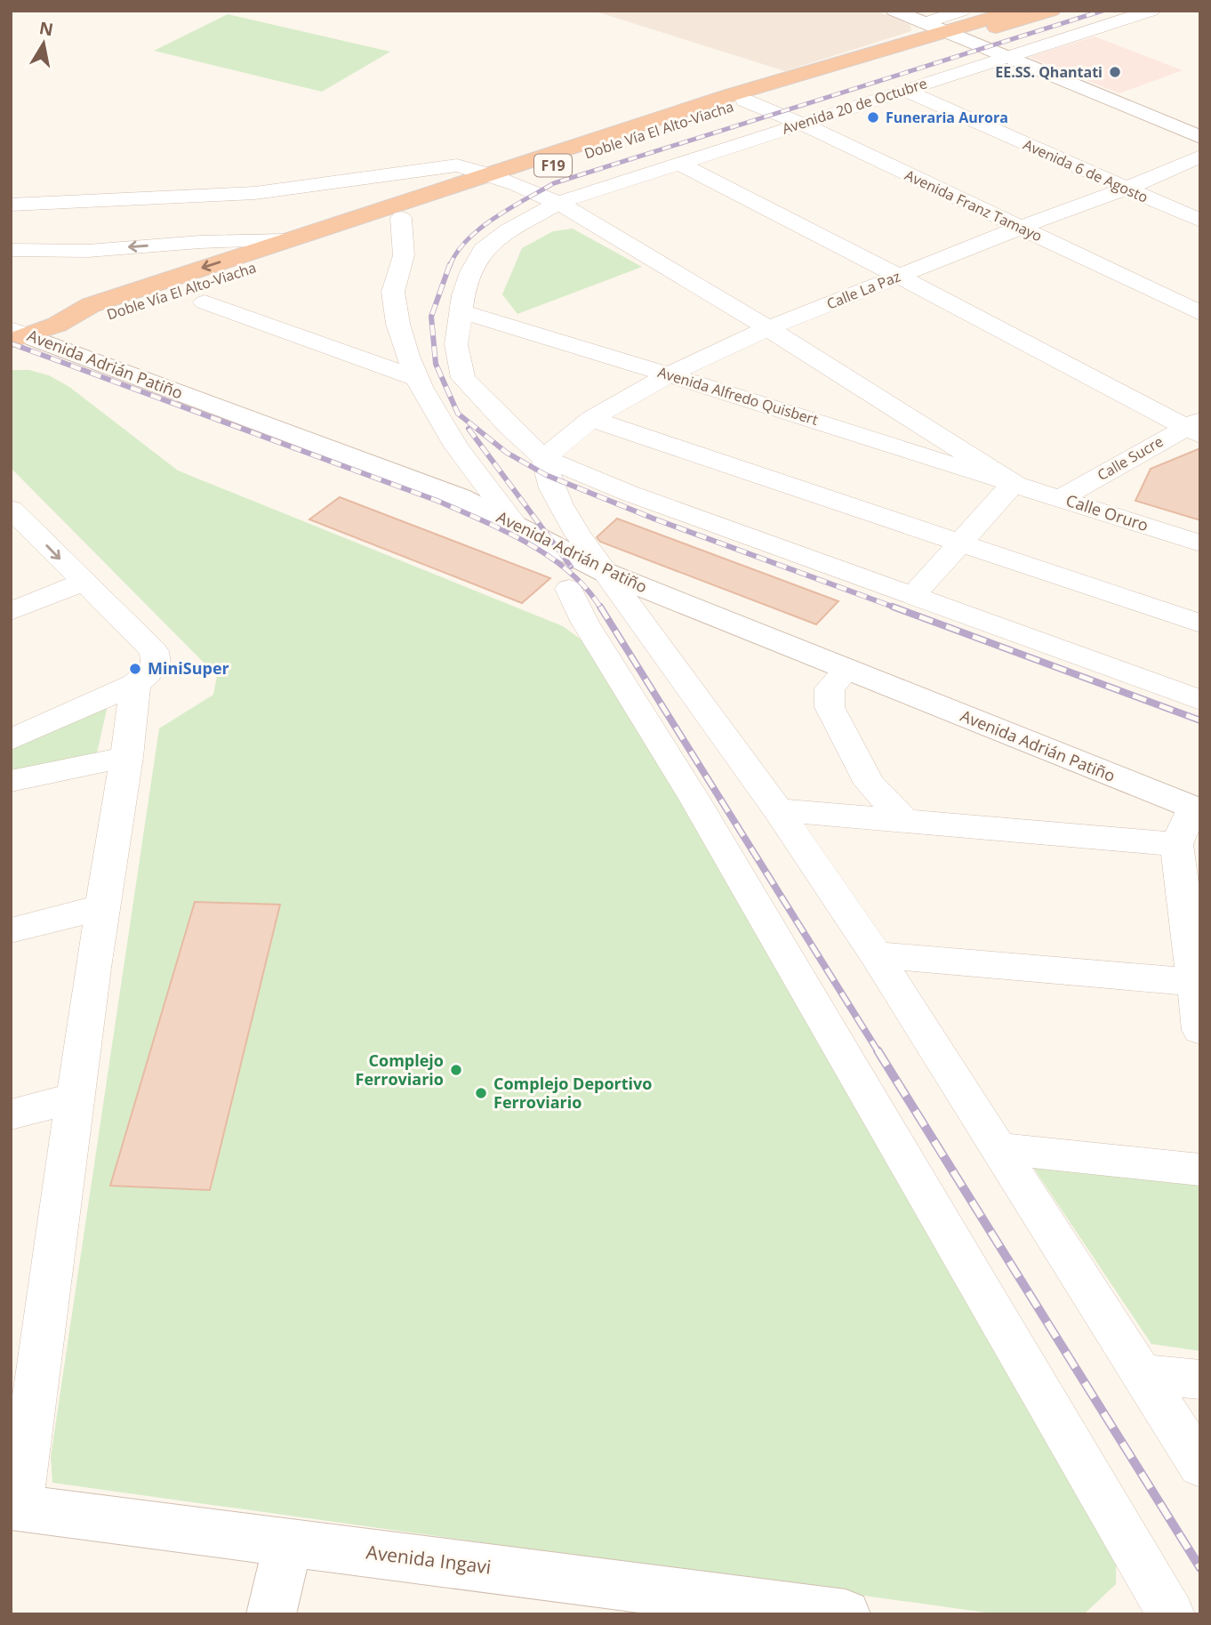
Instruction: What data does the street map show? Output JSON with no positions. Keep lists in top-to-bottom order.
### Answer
{
  "streets": {
    "highway": ["Doble Vía El Alto-Viacha", "F19"],
    "street": [
      "Avenida 20 de Octubre",
      "Avenida 6 de Agosto",
      "Avenida Franz Tamayo",
      "Calle La Paz",
      "Avenida Adrián Patiño",
      "Avenida Alfredo Quisbert",
      "Calle Sucre",
      "Calle Oruro",
      "Avenida Ingavi"
    ]
  },
  "crossings": [
    ["Avenida 20 de Octubre", "Avenida 6 de Agosto"],
    ["Avenida 20 de Octubre", "Avenida Franz Tamayo"],
    ["Avenida 20 de Octubre", "Calle La Paz"],
    ["Avenida 20 de Octubre", "Avenida Alfredo Quisbert"],
    ["Doble Vía El Alto-Viacha", "F19"],
    ["Doble Vía El Alto-Viacha", "Avenida Franz Tamayo"],
    ["F19", "Avenida Adrián Patiño"],
    ["Avenida 6 de Agosto", "Calle La Paz"],
    ["Avenida Franz Tamayo", "Calle La Paz"],
    ["Calle La Paz", "Avenida Alfredo Quisbert"],
    ["Avenida Alfredo Quisbert", "Calle Oruro"],
    ["Calle Sucre", "Calle Oruro"]
  ],
  "places": [
    "EE.SS. Qhantati",
    "Funeraria Aurora",
    "MiniSuper",
    "Complejo Ferroviario",
    "Complejo Deportivo Ferroviario"
  ],
  "north": "top"
}
